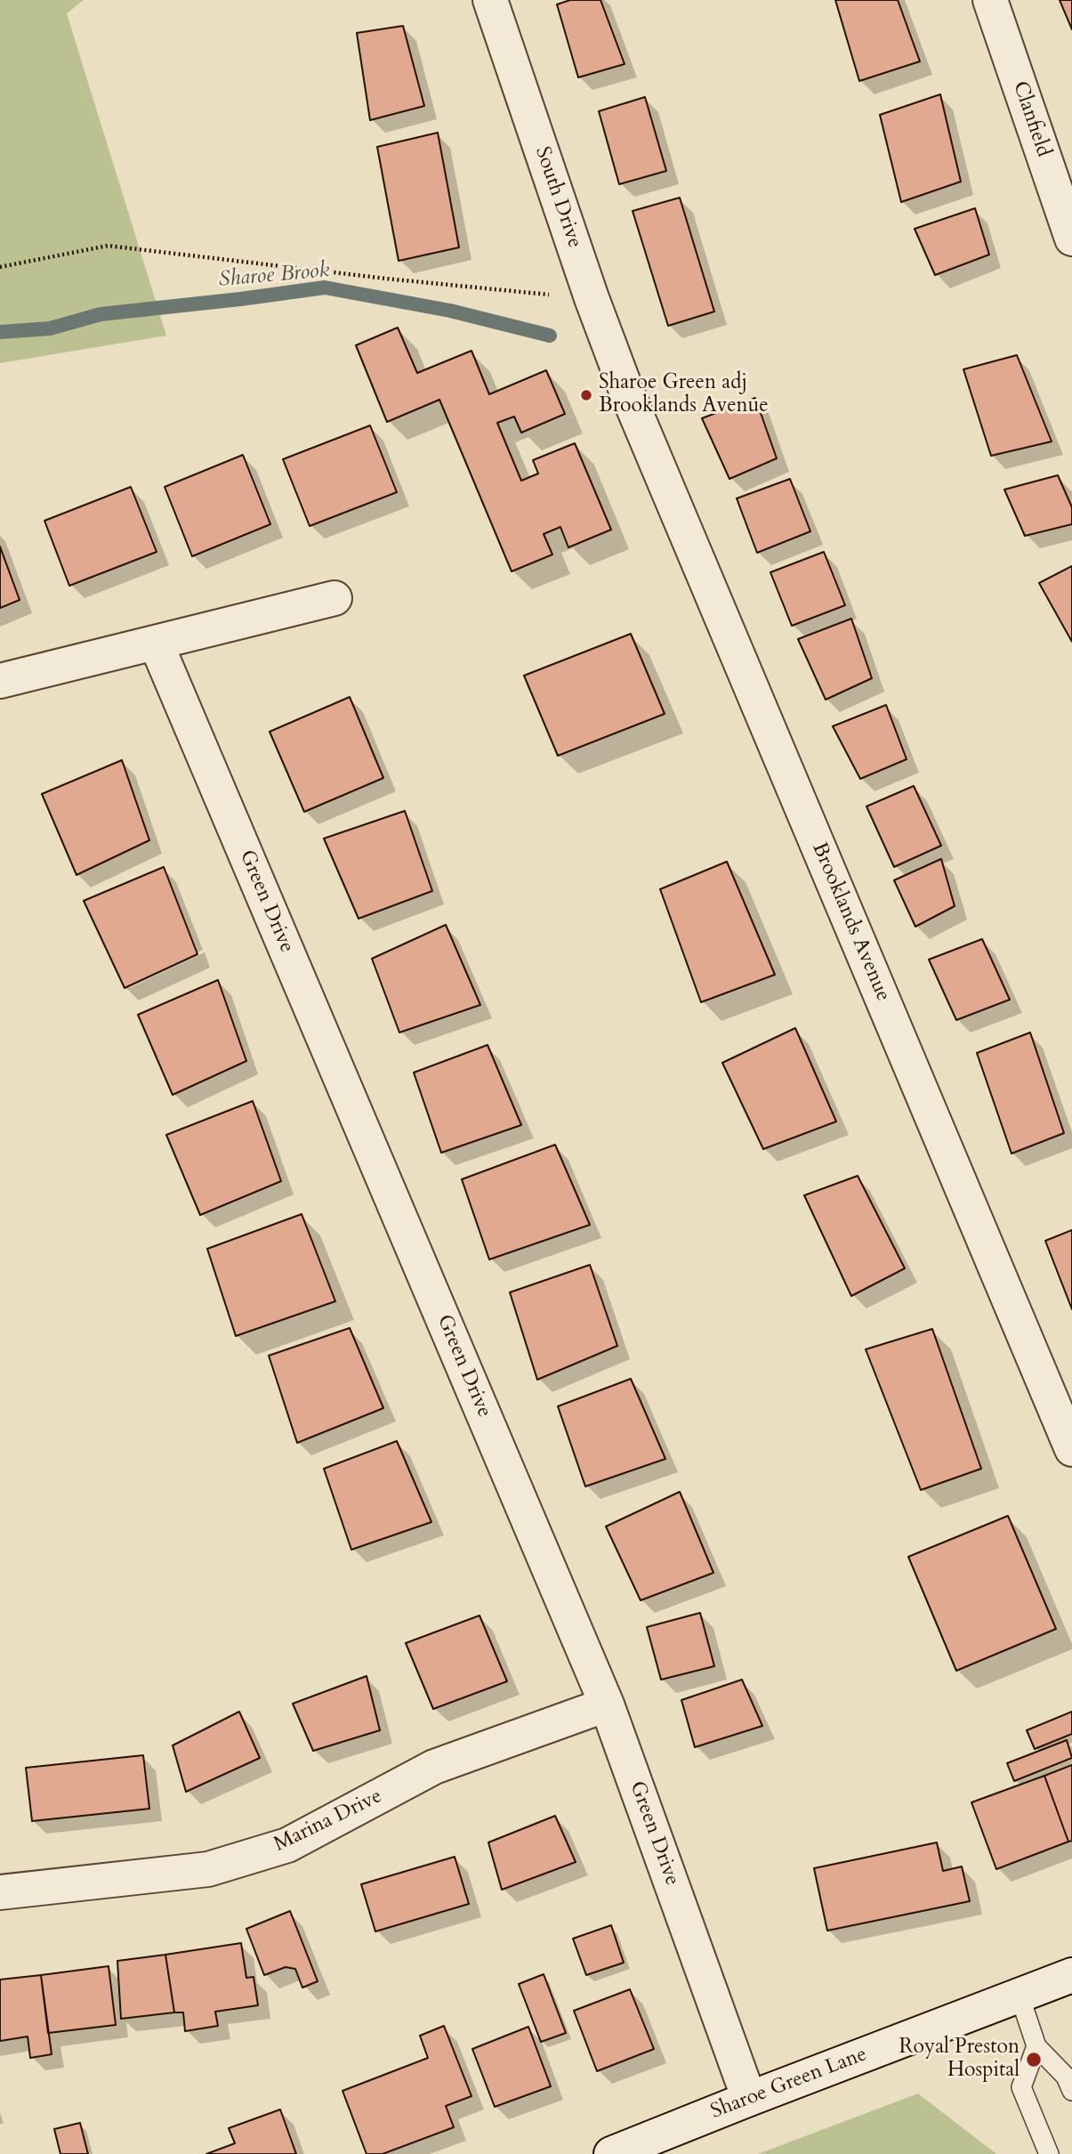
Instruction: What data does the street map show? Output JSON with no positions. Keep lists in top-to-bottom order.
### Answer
{
  "streets": {
    "street": [
      "Clanfield",
      "South Drive",
      "Green Drive",
      "Brooklands Avenue",
      "Marina Drive",
      "Sharoe Green Lane"
    ]
  },
  "crossings": [
    ["South Drive", "Brooklands Avenue"],
    ["Green Drive", "Marina Drive"],
    ["Green Drive", "Sharoe Green Lane"]
  ],
  "water": ["Sharoe Brook"],
  "places": ["Sharoe Green adj Brooklands Avenue", "Royal Preston Hospital"]
}
